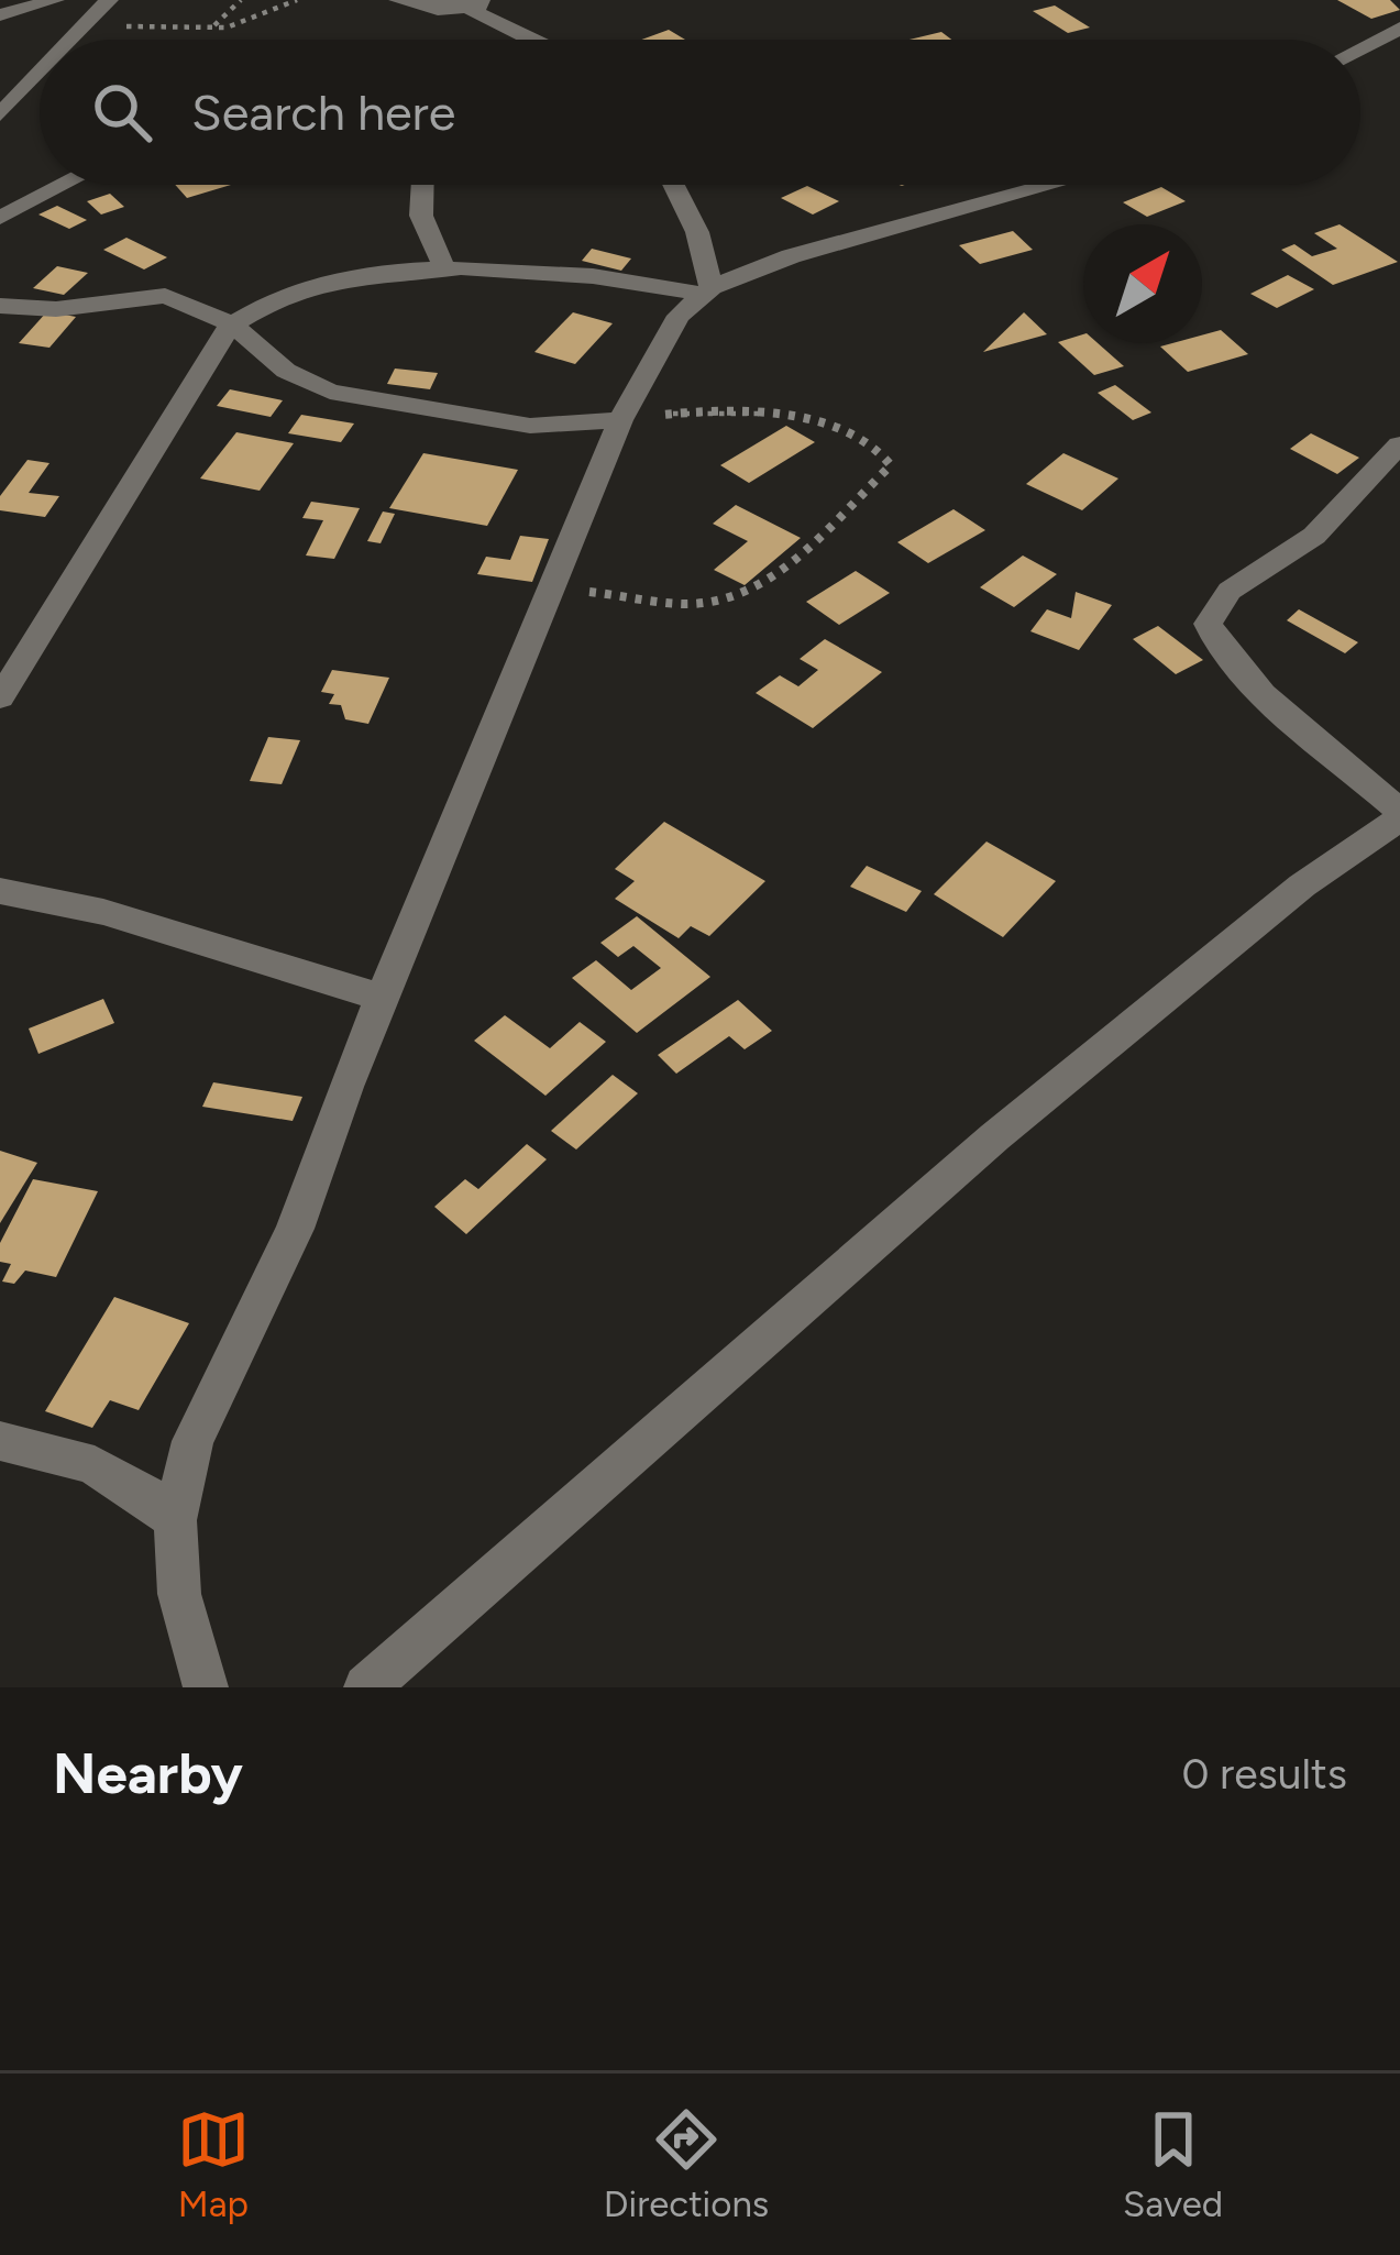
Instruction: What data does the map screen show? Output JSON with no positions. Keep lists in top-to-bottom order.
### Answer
{
  "north": "top right",
  "page": {
    "search": "Search here",
    "heading": ["Nearby", "0 results"],
    "nav": ["Map", "Directions", "Saved"]
  }
}
